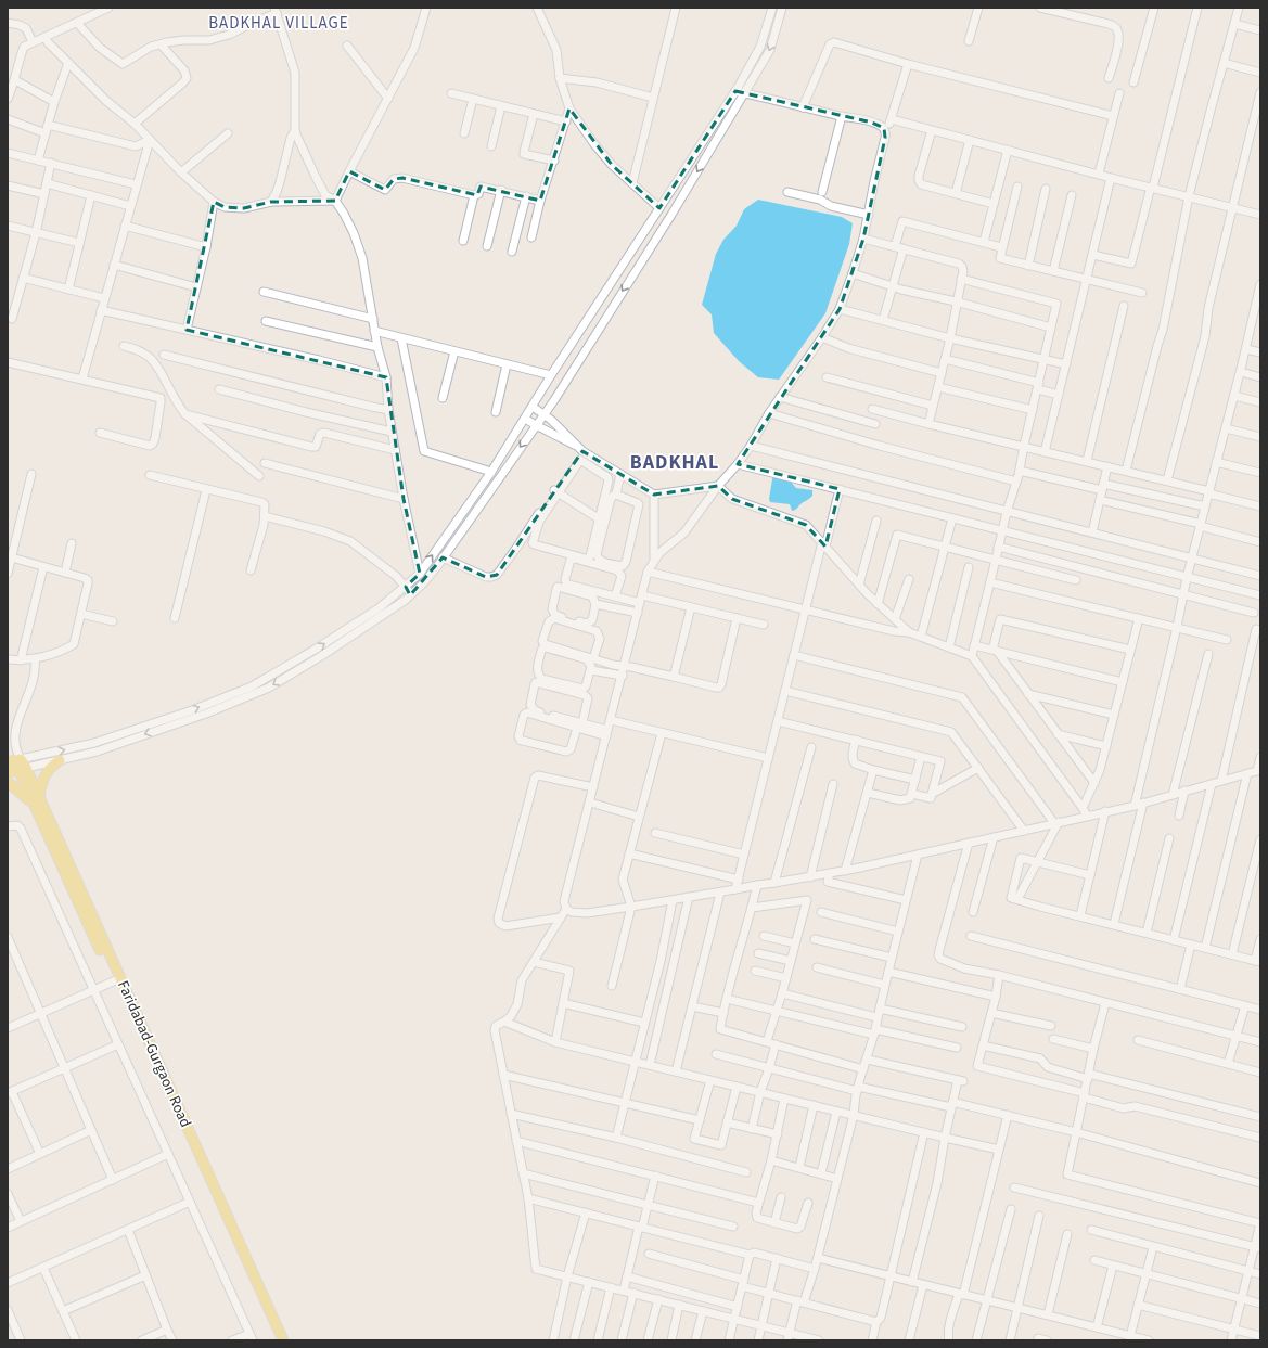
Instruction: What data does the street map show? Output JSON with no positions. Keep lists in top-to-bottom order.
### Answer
{
  "streets": {
    "main road": ["Faridabad-Gurgaon Road"]
  },
  "districts": ["BADKHAL VILLAGE", "BADKHAL"]
}
